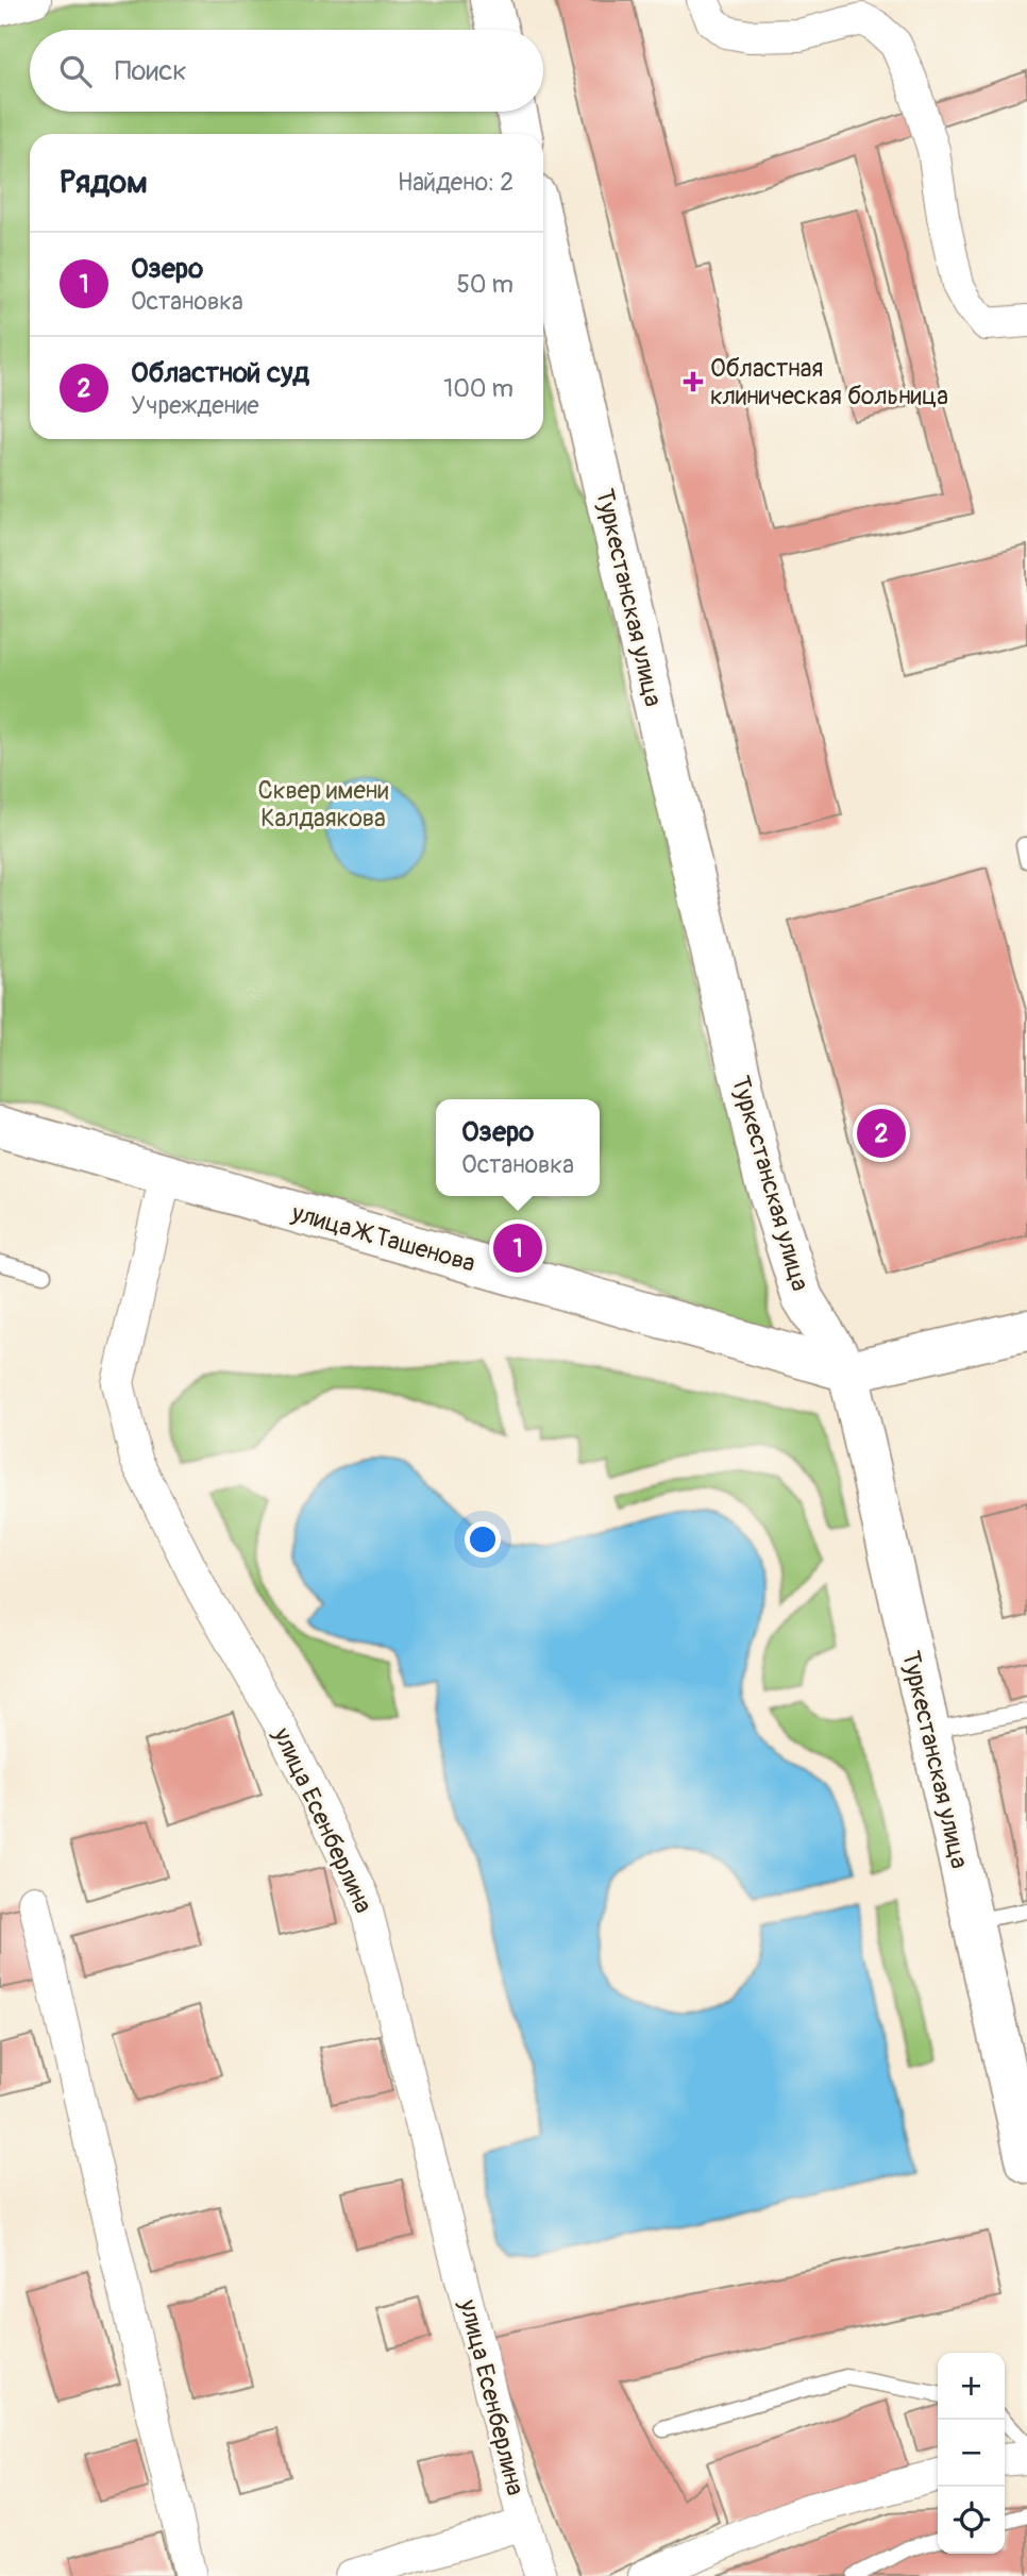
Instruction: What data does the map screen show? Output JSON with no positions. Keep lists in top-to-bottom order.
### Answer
{
  "streets": {
    "street": ["Туркестанская улица", "улица Ж.Ташенова", "улица Есенберлина"]
  },
  "crossings": [
    ["Туркестанская улица", "улица Ж.Ташенова"],
    ["улица Ж.Ташенова", "улица Есенберлина"]
  ],
  "parks": ["Сквер имени Калдаякова"],
  "places": {
    "health": ["Областная клиническая больница"]
  },
  "page": {
    "search": "Поиск",
    "heading": ["Рядом", "Найдено: 2"],
    "list": [
      {
        "mark": "1",
        "name": "Озеро",
        "note": "Остановка",
        "value": "50 m"
      },
      {
        "mark": "2",
        "name": "Областной суд",
        "note": "Учреждение",
        "value": "100 m"
      }
    ],
    "popup": ["Озеро", "Остановка"],
    "pins": ["2", "1"],
    "map_buttons": ["+", "−"]
  }
}
